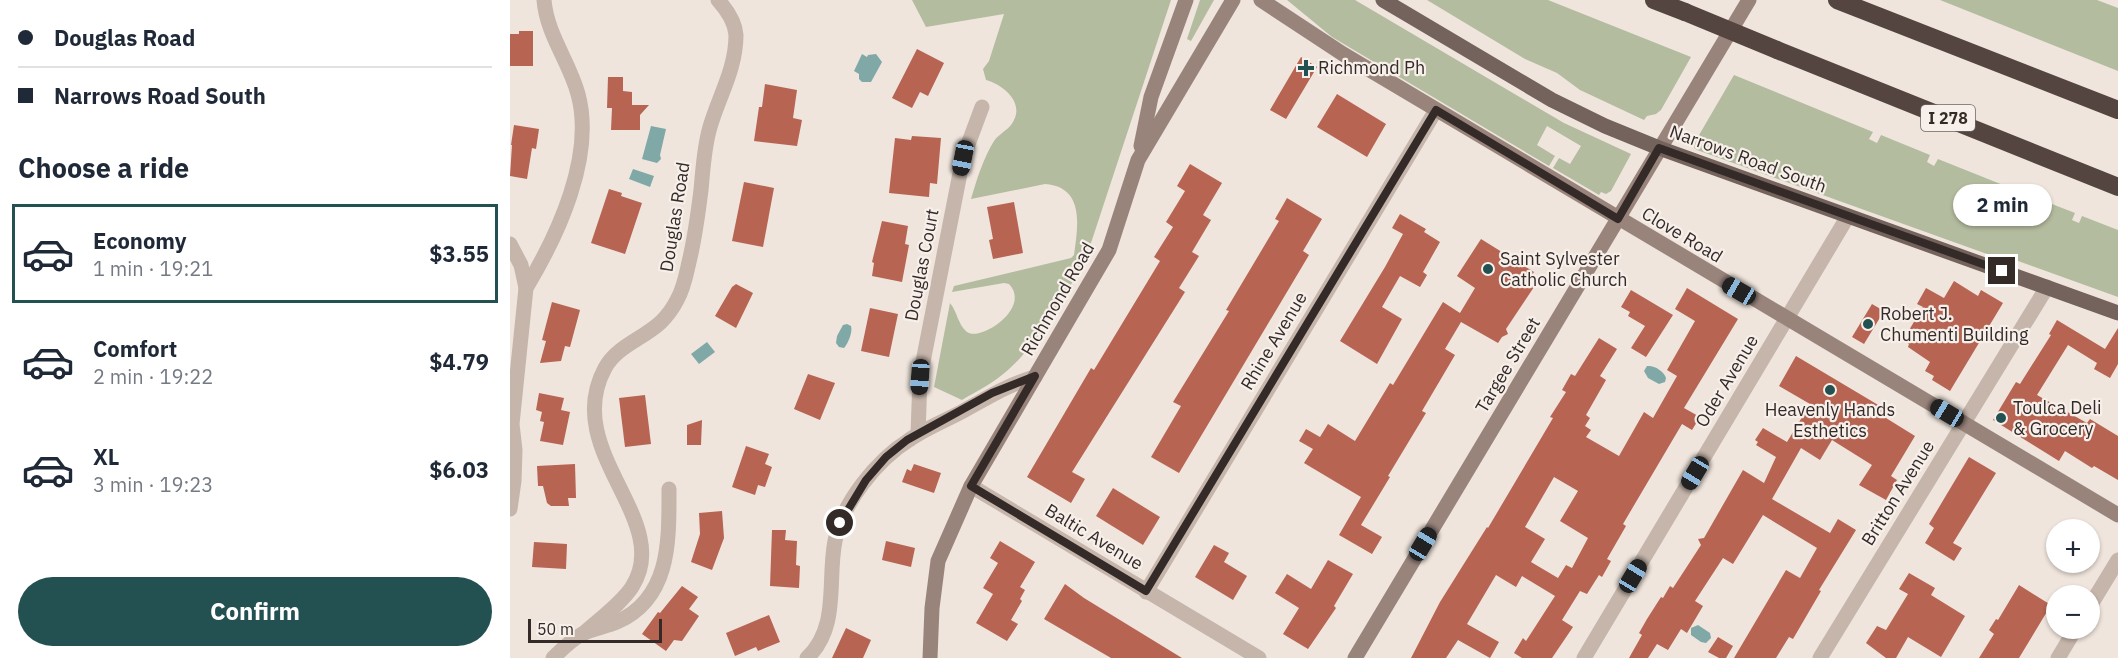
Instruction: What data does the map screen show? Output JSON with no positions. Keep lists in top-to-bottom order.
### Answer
{
  "streets": {
    "highway": ["I 278"],
    "main road": [
      "Narrows Road South",
      "Clove Road",
      "Richmond Road",
      "Targee Street"
    ],
    "street": [
      "Douglas Road",
      "Douglas Court",
      "Rhine Avenue",
      "Oder Avenue",
      "Britton Avenue",
      "Baltic Avenue"
    ]
  },
  "crossings": [
    ["Narrows Road South", "Targee Street"],
    ["Narrows Road South", "Oder Avenue"],
    ["Narrows Road South", "Britton Avenue"],
    ["Clove Road", "Rhine Avenue"],
    ["Clove Road", "Targee Street"],
    ["Clove Road", "Oder Avenue"],
    ["Clove Road", "Britton Avenue"],
    ["Richmond Road", "Baltic Avenue"],
    ["Rhine Avenue", "Baltic Avenue"]
  ],
  "places": {
    "health": ["Richmond Ph"],
    "other": [
      "Saint Sylvester Catholic Church",
      "Robert J. Chumenti Building",
      "Heavenly Hands Esthetics",
      "Toulca Deli & Grocery"
    ]
  },
  "scale_bar": "50 m",
  "page": {
    "banner": ["Douglas Road", "Narrows Road South"],
    "heading": "Choose a ride",
    "bubble": "2 min",
    "list": [
      {
        "name": "Economy",
        "note": "1 min · 19:21",
        "value": "$3.55"
      },
      {
        "name": "Comfort",
        "note": "2 min · 19:22",
        "value": "$4.79"
      },
      {
        "name": "XL",
        "note": "3 min · 19:23",
        "value": "$6.03"
      }
    ],
    "map_buttons": ["+", "−"],
    "buttons": "Confirm",
    "scale": "50 m"
  }
}
